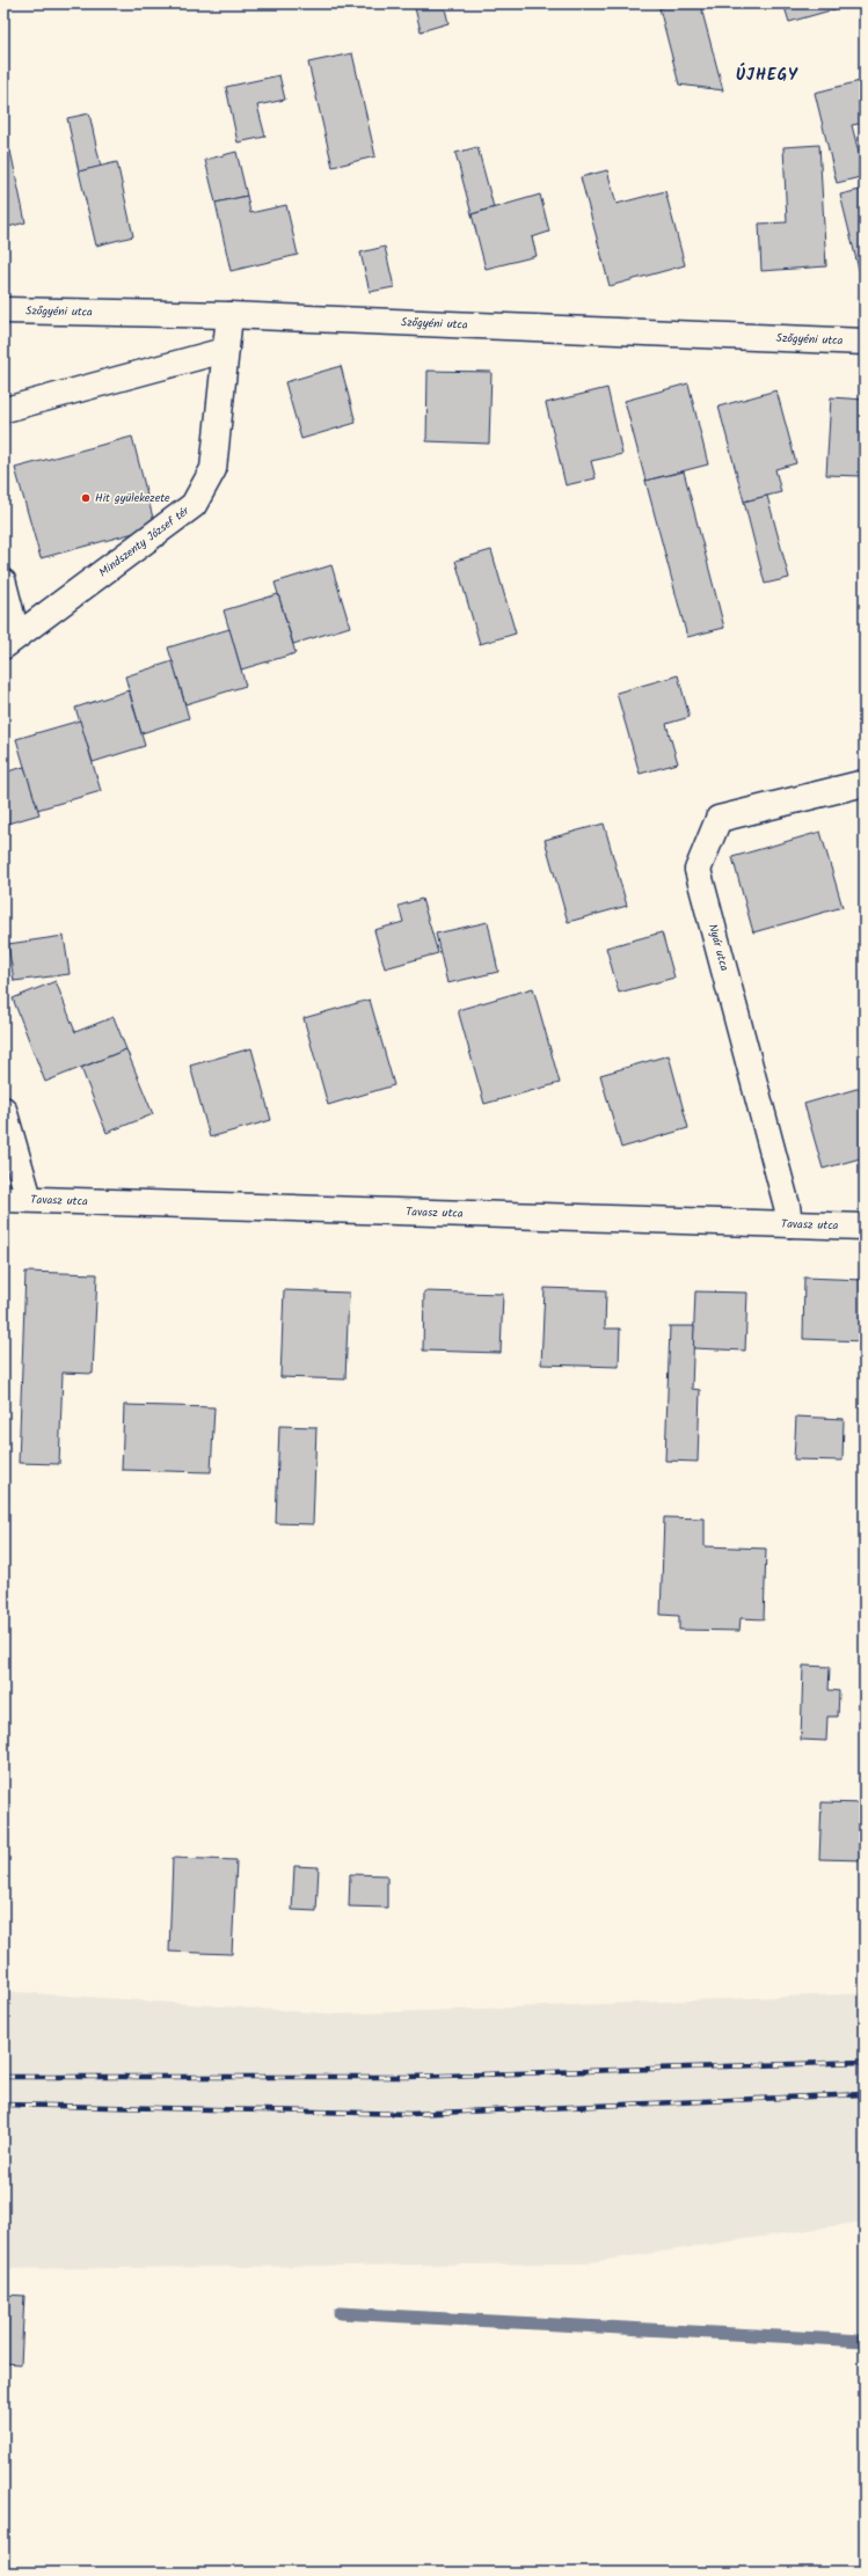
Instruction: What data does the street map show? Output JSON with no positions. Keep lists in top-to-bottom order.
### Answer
{
  "streets": {
    "street": [
      "Szőgyéni utca",
      "Mindszenty József tér",
      "Nyár utca",
      "Tavasz utca"
    ]
  },
  "crossings": [
    ["Szőgyéni utca", "Mindszenty József tér"],
    ["Nyár utca", "Tavasz utca"]
  ],
  "districts": ["ÚJHEGY"],
  "places": ["Hit gyülekezete"]
}
